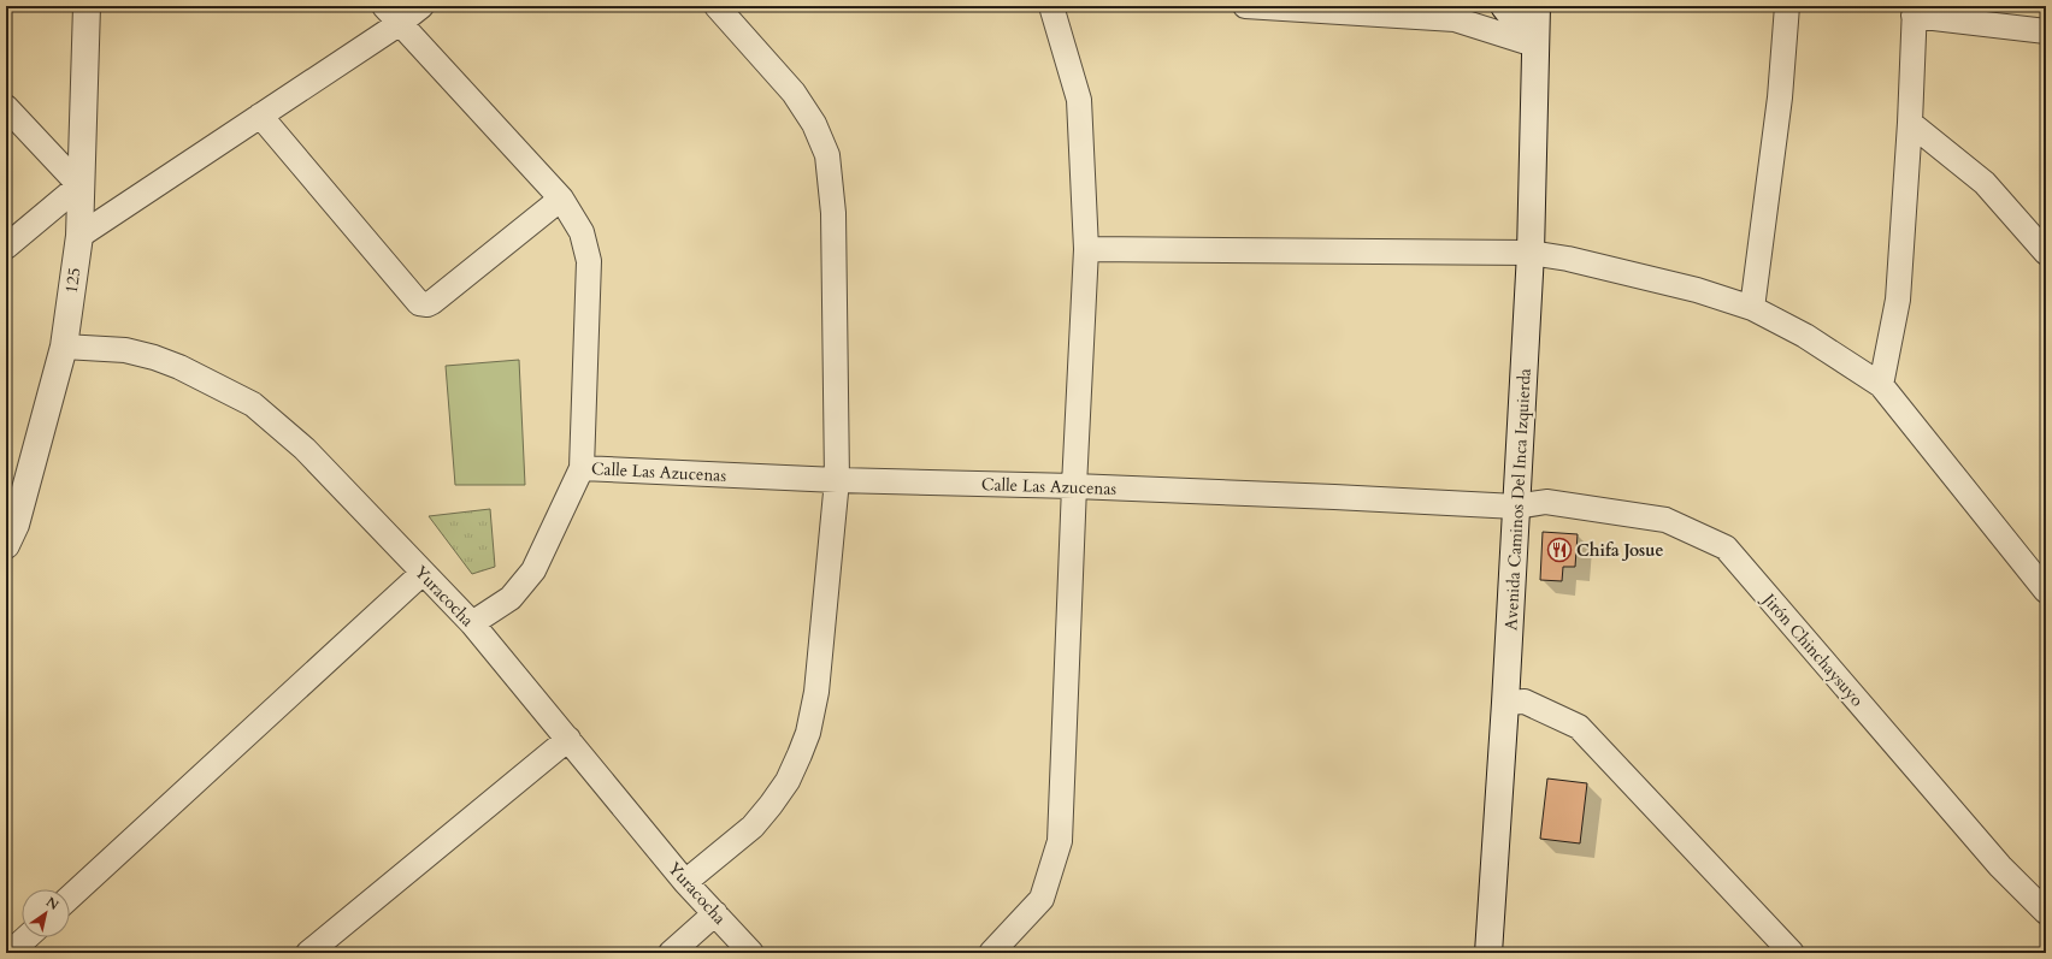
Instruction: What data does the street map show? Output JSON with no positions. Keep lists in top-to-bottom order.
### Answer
{
  "streets": {
    "main road": ["125", "Avenida Caminos Del Inca Izquierda"],
    "street": ["Calle Las Azucenas", "Yuracocha", "Jirón Chinchaysuyo"]
  },
  "crossings": [
    ["125", "Yuracocha"],
    ["Calle Las Azucenas", "Avenida Caminos Del Inca Izquierda"],
    ["Calle Las Azucenas", "Jirón Chinchaysuyo"],
    ["Avenida Caminos Del Inca Izquierda", "Jirón Chinchaysuyo"]
  ],
  "places": {
    "restaurant": ["Chifa Josue"]
  },
  "north": "top right"
}
